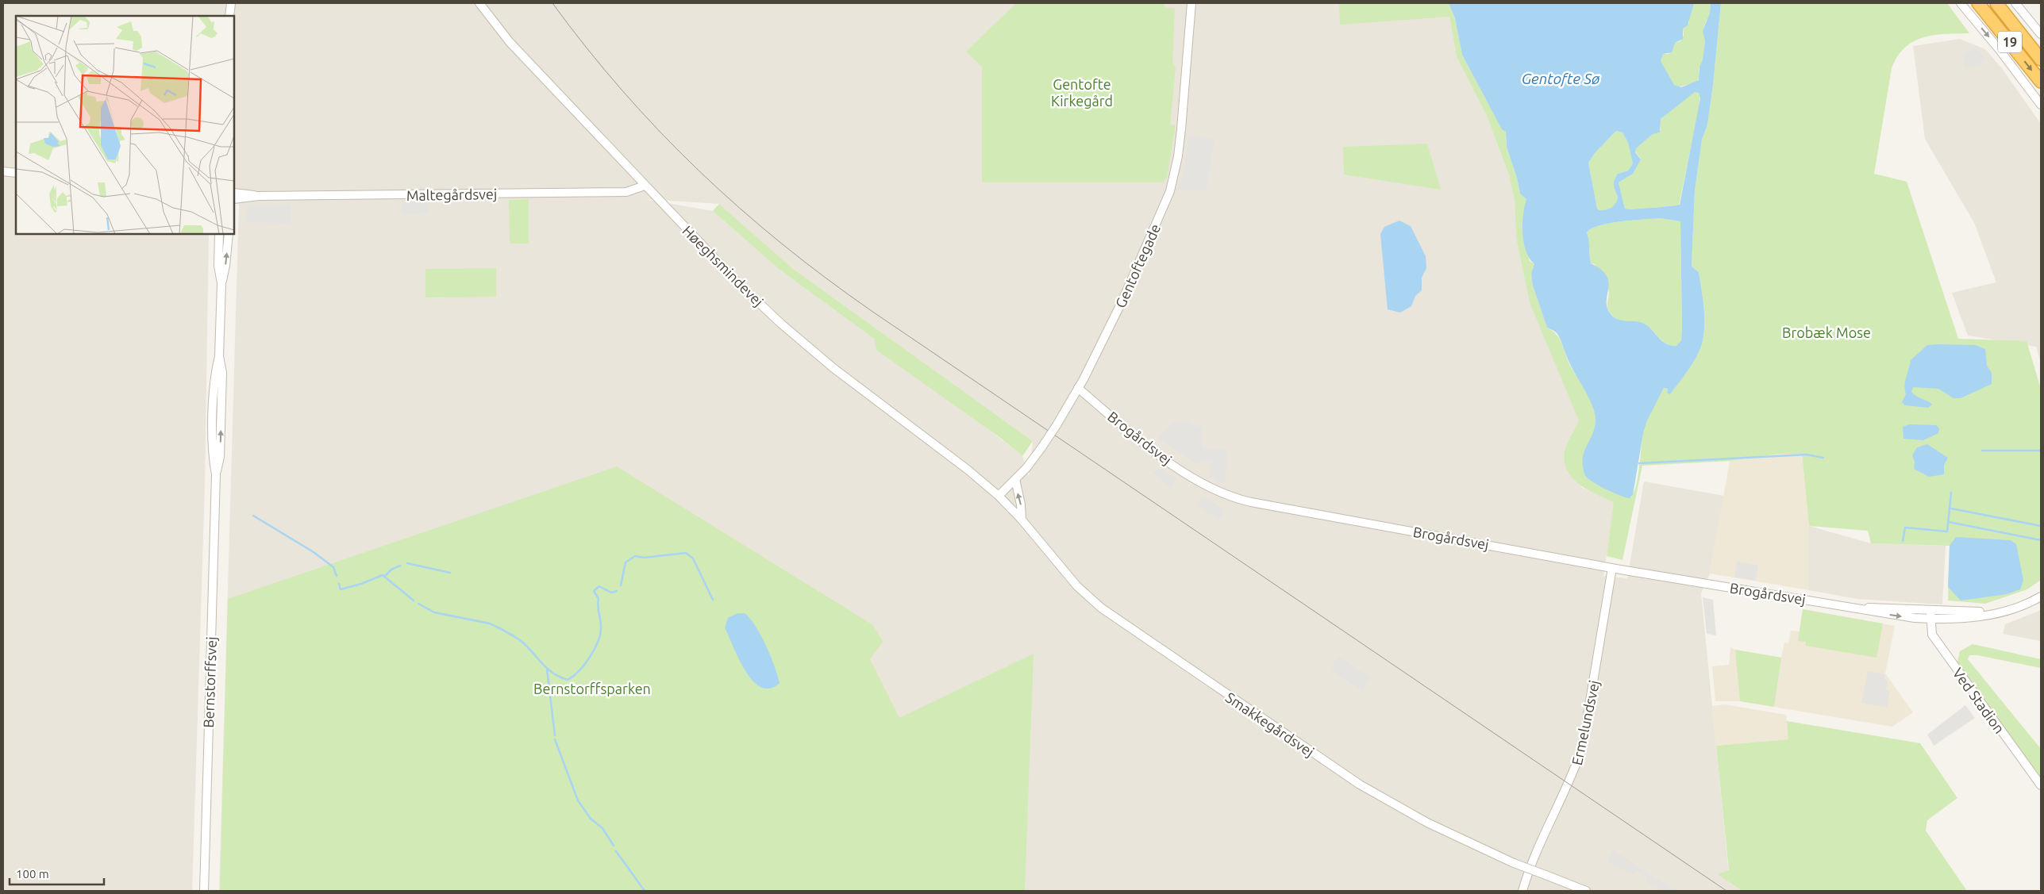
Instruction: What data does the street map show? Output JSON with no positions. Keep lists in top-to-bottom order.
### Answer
{
  "streets": {
    "highway": ["19"],
    "street": [
      "Maltegårdsvej",
      "Høeghsmindevej",
      "Gentoftegade",
      "Brogårdsvej",
      "Bernstorffsvej",
      "Ved Stadion",
      "Ermelundsvej",
      "Smakkegårdsvej"
    ]
  },
  "crossings": [
    ["Maltegårdsvej", "Høeghsmindevej"],
    ["Høeghsmindevej", "Gentoftegade"],
    ["Høeghsmindevej", "Smakkegårdsvej"],
    ["Gentoftegade", "Brogårdsvej"],
    ["Gentoftegade", "Smakkegårdsvej"],
    ["Brogårdsvej", "Ved Stadion"],
    ["Brogårdsvej", "Ermelundsvej"]
  ],
  "water": ["Gentofte Sø"],
  "parks": ["Gentofte Kirkegård", "Brobæk Mose", "Bernstorffsparken"],
  "scale_bar": "100 m"
}
